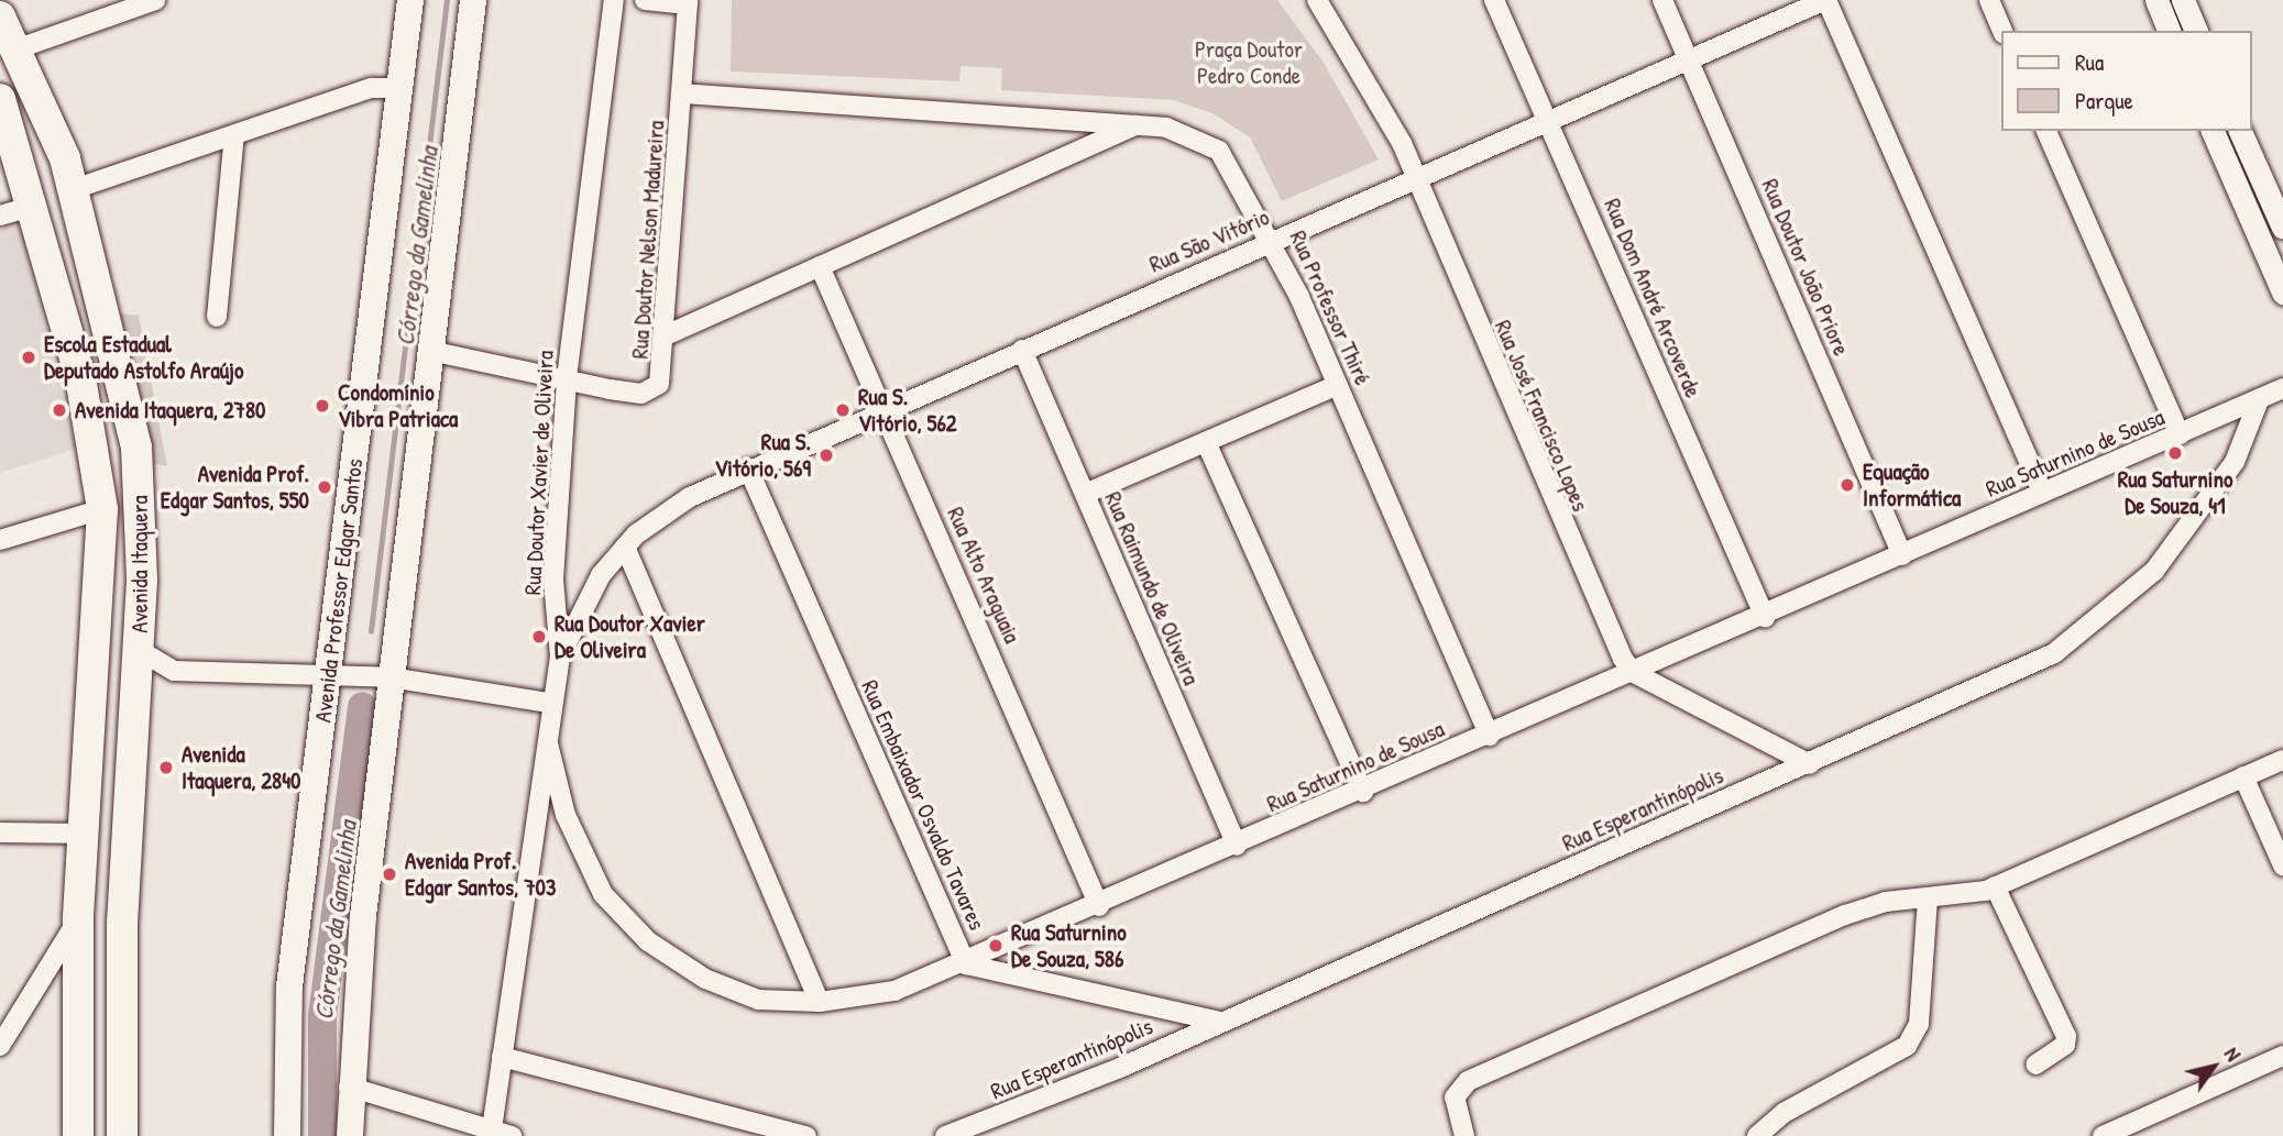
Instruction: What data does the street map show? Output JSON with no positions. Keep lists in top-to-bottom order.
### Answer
{
  "streets": {
    "main road": ["Avenida Itaquera", "Avenida Professor Edgar Santos"],
    "street": [
      "Rua Doutor Nelson Madureira",
      "Rua São Vitório",
      "Rua Doutor João Priore",
      "Rua Dom André Arcoverde",
      "Rua Professor Thiré",
      "Rua José Francisco Lopes",
      "Rua Saturnino de Sousa",
      "Rua Doutor Xavier de Oliveira",
      "Rua Alto Araguaia",
      "Rua Raimundo de Oliveira",
      "Rua Embaixador Osvaldo Tavares",
      "Rua Esperantinópolis"
    ]
  },
  "crossings": [
    ["Rua Doutor Nelson Madureira", "Rua Professor Thiré"],
    ["Rua Doutor Nelson Madureira", "Rua Doutor Xavier de Oliveira"],
    ["Rua São Vitório", "Rua Doutor João Priore"],
    ["Rua São Vitório", "Rua Dom André Arcoverde"],
    ["Rua São Vitório", "Rua Professor Thiré"],
    ["Rua São Vitório", "Rua José Francisco Lopes"],
    ["Rua São Vitório", "Rua Alto Araguaia"],
    ["Rua São Vitório", "Rua Raimundo de Oliveira"],
    ["Rua São Vitório", "Rua Embaixador Osvaldo Tavares"],
    ["Rua Doutor João Priore", "Rua Saturnino de Sousa"],
    ["Rua Dom André Arcoverde", "Rua Saturnino de Sousa"],
    ["Rua Professor Thiré", "Rua Saturnino de Sousa"],
    ["Rua José Francisco Lopes", "Rua Saturnino de Sousa"],
    ["Rua Saturnino de Sousa", "Rua Doutor Xavier de Oliveira"],
    ["Rua Saturnino de Sousa", "Rua Alto Araguaia"],
    ["Rua Saturnino de Sousa", "Rua Raimundo de Oliveira"],
    ["Rua Saturnino de Sousa", "Rua Embaixador Osvaldo Tavares"],
    ["Rua Saturnino de Sousa", "Rua Esperantinópolis"],
    ["Rua Embaixador Osvaldo Tavares", "Rua Esperantinópolis"]
  ],
  "water": ["Córrego da Gamelinha"],
  "parks": ["Praça Doutor Pedro Conde"],
  "places": [
    "Escola Estadual Deputado Astolfo Araújo",
    "Condomínio Vibra Patriaca",
    "Avenida Itaquera, 2780",
    "Rua S. Vitório, 562",
    "Rua Saturnino De Souza, 41",
    "Rua S. Vitório, 569",
    "Equação Informática",
    "Avenida Prof. Edgar Santos, 550",
    "Rua Doutor Xavier De Oliveira",
    "Avenida Itaquera, 2840",
    "Avenida Prof. Edgar Santos, 703",
    "Rua Saturnino De Souza, 586"
  ],
  "legend": ["Rua", "Parque"],
  "north": "top right"
}
